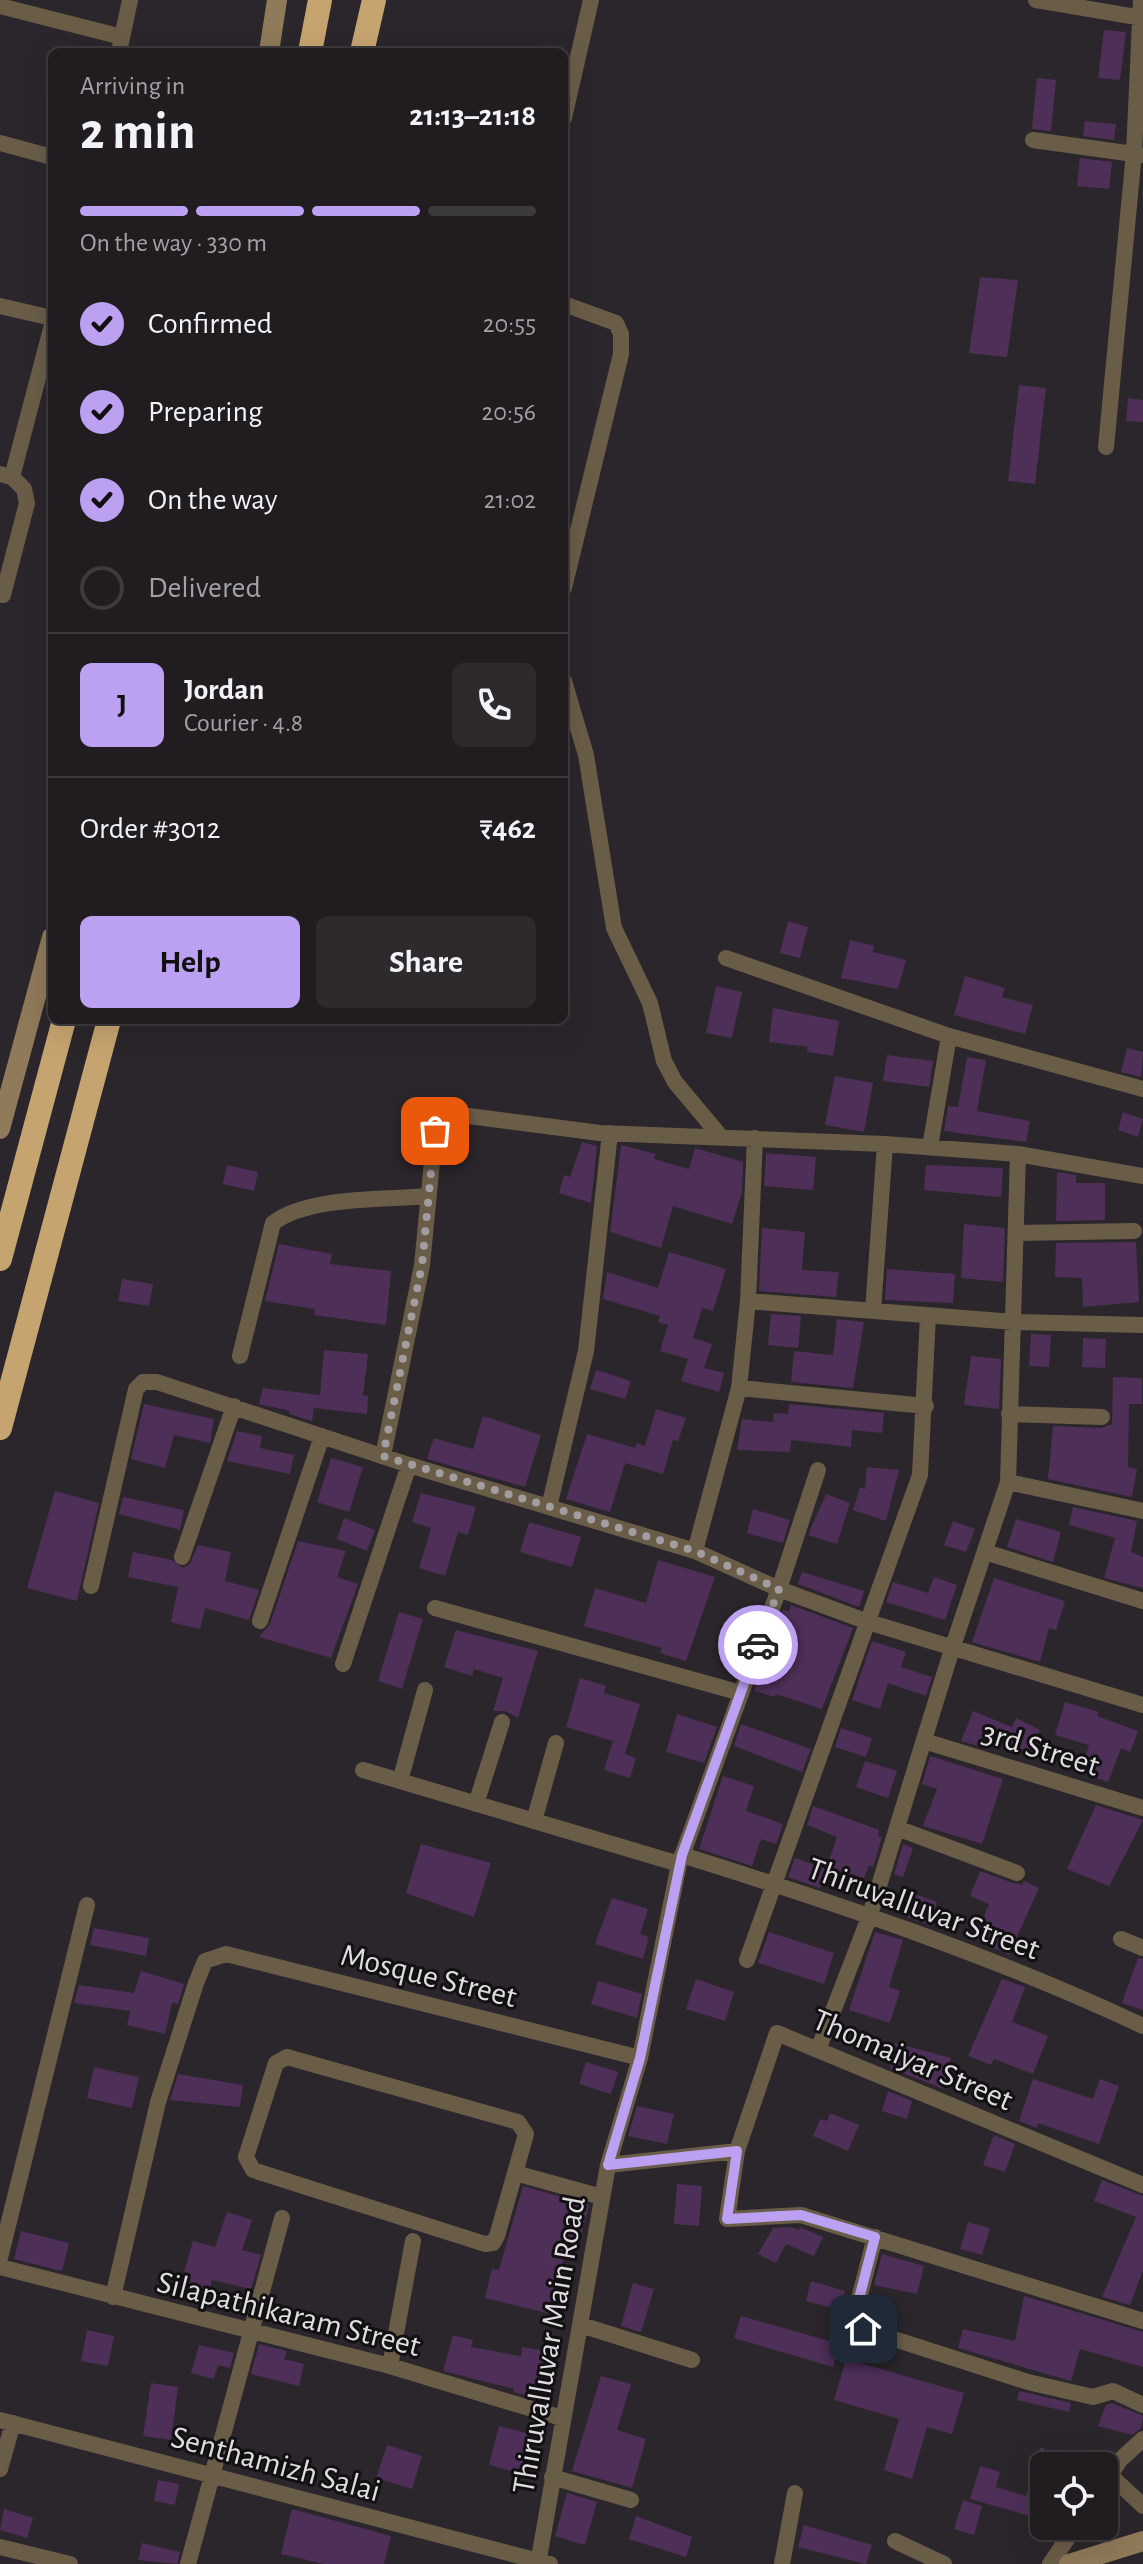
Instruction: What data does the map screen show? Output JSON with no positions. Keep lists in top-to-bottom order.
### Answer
{
  "streets": {
    "street": [
      "3rd Street",
      "Thiruvalluvar Street",
      "Mosque Street",
      "Thomaiyar Street",
      "Silapathikaram Street",
      "Thiruvalluvar Main Road",
      "Senthamizh Salai"
    ]
  },
  "crossings": [
    ["Thiruvalluvar Street", "Thiruvalluvar Main Road"],
    ["Mosque Street", "Silapathikaram Street"],
    ["Mosque Street", "Thiruvalluvar Main Road"],
    ["Silapathikaram Street", "Thiruvalluvar Main Road"],
    ["Thiruvalluvar Main Road", "Senthamizh Salai"]
  ],
  "page": {
    "heading": ["2 min", "Arriving in", "21:13–21:18"],
    "panel": [
      "Jordan",
      "Courier · 4.8",
      "Order #3012",
      "₹462"
    ],
    "bar": "On the way · 330 m",
    "list": [
      ["Confirmed", "20:55"],
      ["Preparing", "20:56"],
      ["On the way", "21:02"],
      "Delivered"
    ],
    "round": "J",
    "buttons": ["Help", "Share"]
  }
}
